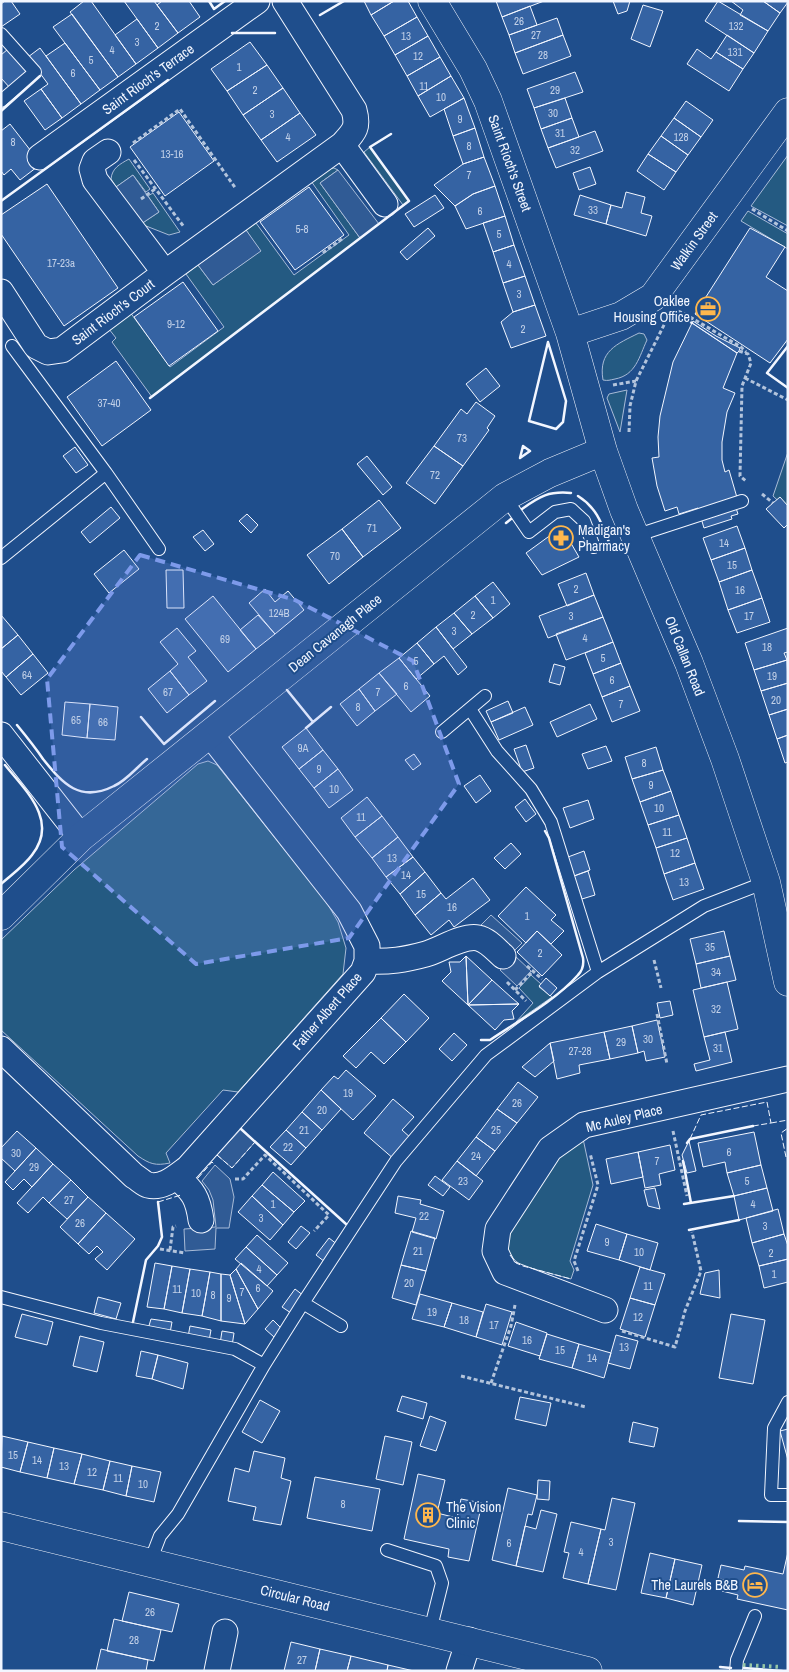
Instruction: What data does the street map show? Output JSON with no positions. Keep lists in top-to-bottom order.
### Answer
{
  "streets": {
    "street": [
      "Saint Rioch's Terrace",
      "Saint Rioch's Street",
      "Walkin Street",
      "Saint Rioch's Court",
      "Dean Cavanagh Place",
      "Old Callan Road",
      "Father Albert Place",
      "Mc Auley Place",
      "Circular Road"
    ]
  },
  "crossings": [
    ["Saint Rioch's Street", "Walkin Street"],
    ["Saint Rioch's Street", "Old Callan Road"],
    ["Walkin Street", "Old Callan Road"],
    ["Dean Cavanagh Place", "Old Callan Road"],
    ["Dean Cavanagh Place", "Father Albert Place"]
  ],
  "places": {
    "office": ["Oaklee Housing Office"],
    "pharmacy": ["Madigan's Pharmacy"],
    "building": ["The Vision Clinic"],
    "hotel": ["The Laurels B&B"]
  },
  "house_numbers": [
    "26",
    "2",
    "132",
    "27",
    "13",
    "3",
    "4",
    "131",
    "28",
    "12",
    "5",
    "1",
    "6",
    "11",
    "2",
    "29",
    "10",
    "30",
    "3",
    "9",
    "31",
    "4",
    "128",
    "8",
    "8",
    "32",
    "13-16",
    "7",
    "33",
    "6",
    "5-8",
    "5",
    "17-23a",
    "4",
    "3",
    "9-12",
    "2",
    "37-40",
    "73",
    "72",
    "71",
    "14",
    "70",
    "15",
    "2",
    "16",
    "1",
    "124B",
    "2",
    "3",
    "17",
    "3",
    "4",
    "69",
    "18",
    "5",
    "5",
    "64",
    "19",
    "6",
    "6",
    "67",
    "7",
    "20",
    "7",
    "8",
    "65",
    "66",
    "9A",
    "8",
    "9",
    "9",
    "10",
    "10",
    "11",
    "11",
    "12",
    "13",
    "14",
    "13",
    "15",
    "16",
    "1",
    "35",
    "2",
    "34",
    "32",
    "30",
    "29",
    "31",
    "27-28",
    "19",
    "26",
    "20",
    "21",
    "25",
    "22",
    "6",
    "30",
    "24",
    "7",
    "29",
    "23",
    "5",
    "27",
    "1",
    "4",
    "22",
    "3",
    "26",
    "3",
    "9",
    "21",
    "10",
    "2",
    "4",
    "1",
    "20",
    "11",
    "6",
    "11",
    "7",
    "10",
    "8",
    "9",
    "19",
    "12",
    "18",
    "17",
    "16",
    "13",
    "15",
    "14",
    "15",
    "14",
    "13",
    "12",
    "11",
    "10",
    "8",
    "3",
    "6",
    "4",
    "26",
    "28",
    "27"
  ]
}
